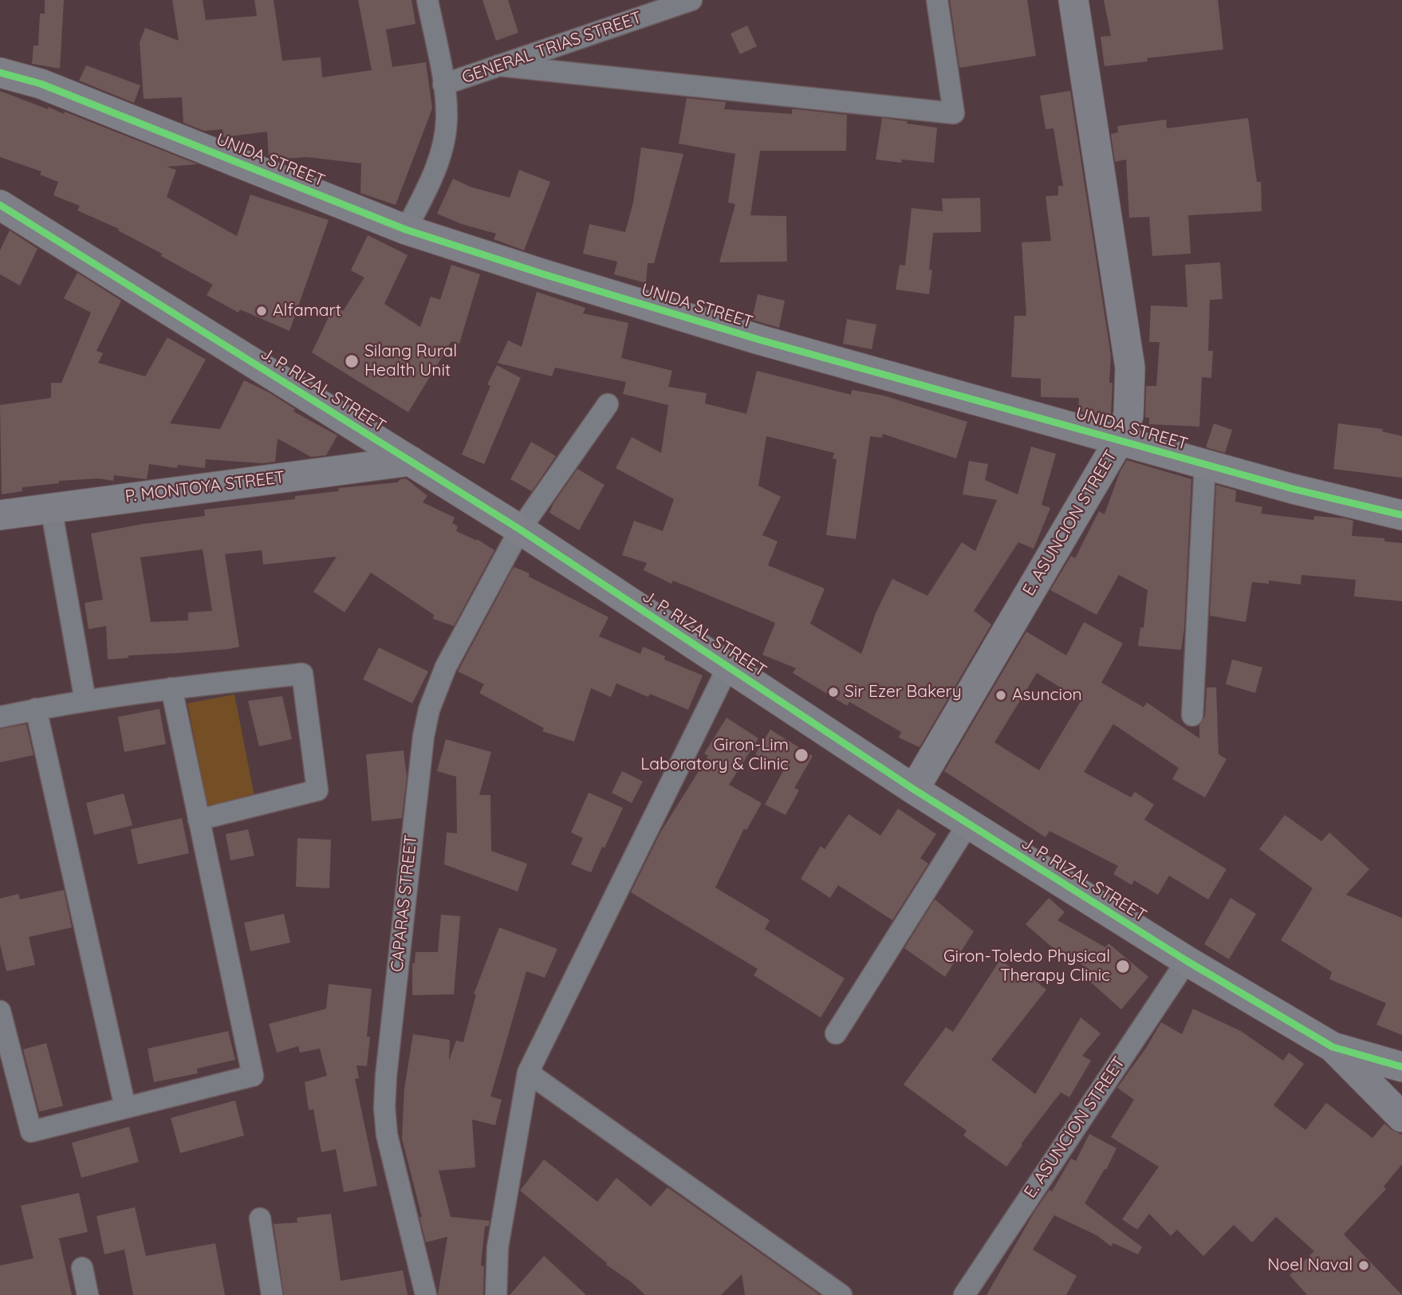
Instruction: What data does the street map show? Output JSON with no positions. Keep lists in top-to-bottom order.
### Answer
{
  "streets": {
    "main road": [
      "UNIDA STREET",
      "J. P. RIZAL STREET",
      "P. MONTOYA STREET",
      "E. ASUNCION STREET"
    ],
    "street": ["GENERAL TRIAS STREET", "CAPARAS STREET"]
  },
  "crossings": [
    ["UNIDA STREET", "E. ASUNCION STREET"],
    ["J. P. RIZAL STREET", "P. MONTOYA STREET"],
    ["J. P. RIZAL STREET", "E. ASUNCION STREET"],
    ["J. P. RIZAL STREET", "CAPARAS STREET"]
  ],
  "places": [
    "Alfamart",
    "Silang Rural Health Unit",
    "Sir Ezer Bakery",
    "Asuncion",
    "Giron-Lim Laboratory & Clinic",
    "Giron-Toledo Physical Therapy Clinic",
    "Noel Naval"
  ]
}
